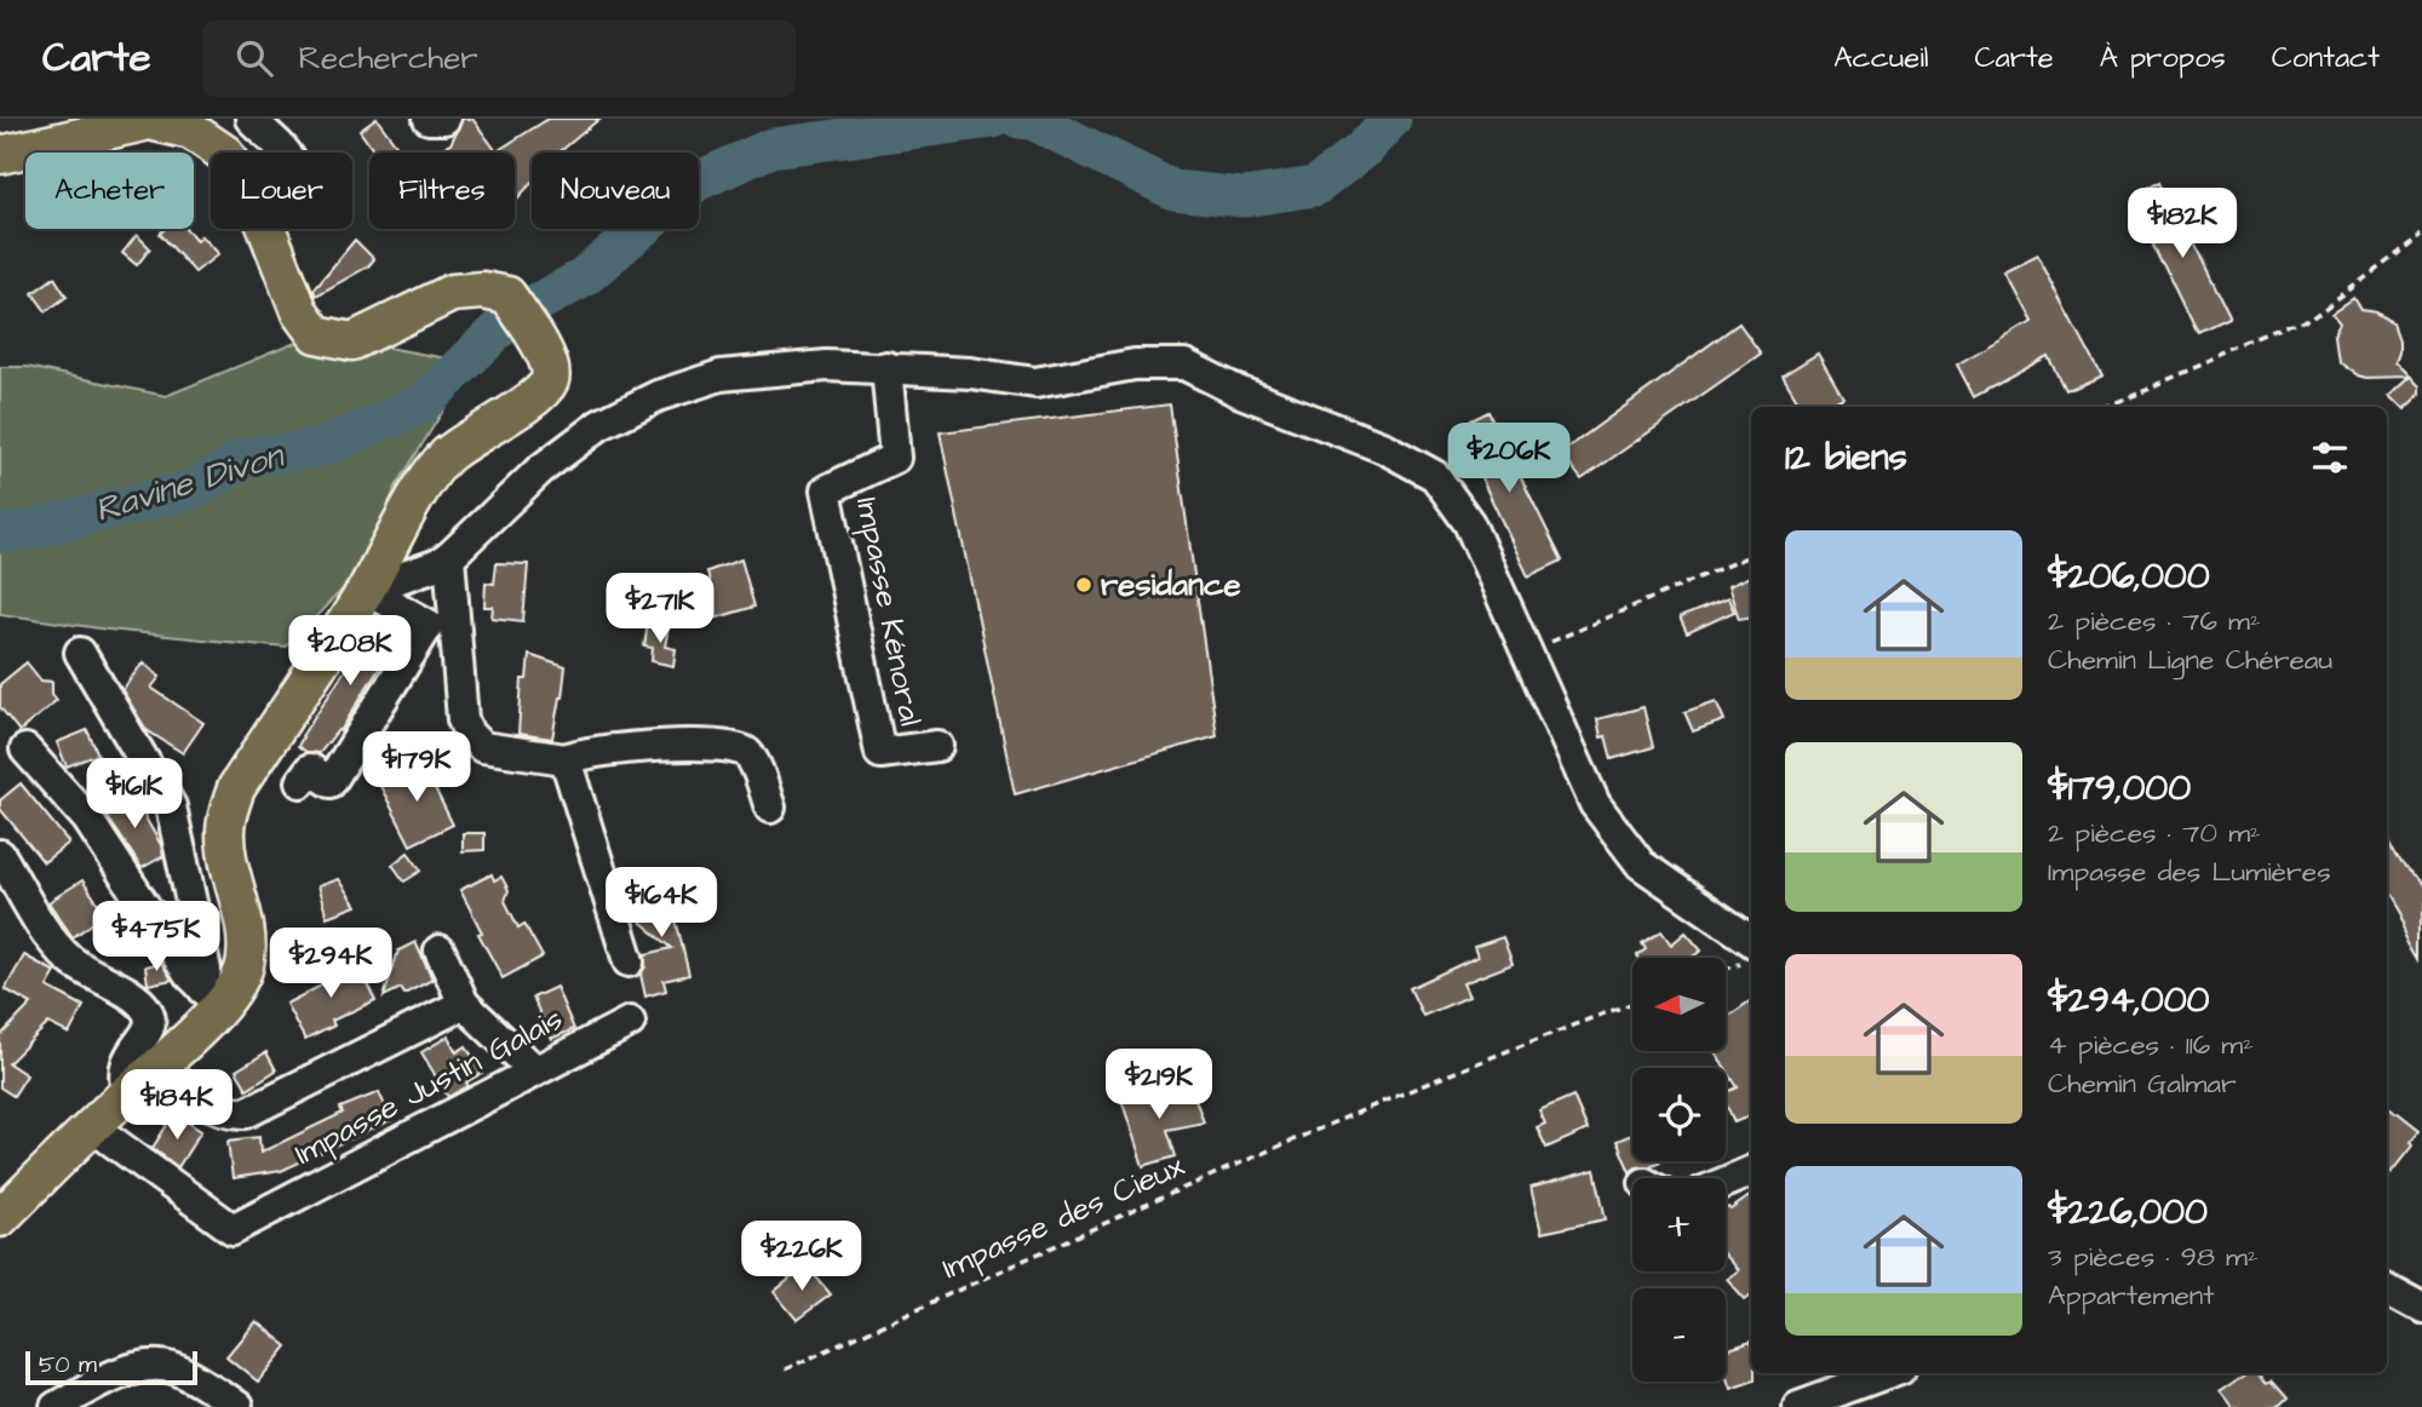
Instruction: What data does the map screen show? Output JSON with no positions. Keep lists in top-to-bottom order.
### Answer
{
  "streets": {
    "street": ["Impasse Kénoral", "Impasse Justin Galais"],
    "path": ["Impasse des Cieux"]
  },
  "water": ["Ravine Divon"],
  "places": ["residance"],
  "scale_bar": "50 m",
  "north": "left",
  "page": {
    "header": "Carte",
    "search": "Rechercher",
    "nav": [
      "Accueil",
      "Carte",
      "À propos",
      "Contact"
    ],
    "chip": [
      "Acheter",
      "Louer",
      "Filtres",
      "Nouveau"
    ],
    "price": [
      "$182K",
      "$206K",
      "$271K",
      "$208K",
      "$179K",
      "$161K",
      "$164K",
      "$475K",
      "$294K",
      "$219K",
      "$184K",
      "$226K"
    ],
    "heading": "12 biens",
    "list": [
      {
        "name": "$206,000",
        "note": "2 pièces · 76 m² · Chemin Ligne Chéreau"
      },
      {
        "name": "$179,000",
        "note": "2 pièces · 70 m² · Impasse des Lumières"
      },
      {
        "name": "$294,000",
        "note": "4 pièces · 116 m² · Chemin Galmar"
      },
      {
        "name": "$226,000",
        "note": "3 pièces · 98 m² · Appartement"
      }
    ],
    "map_buttons": ["+", "−"],
    "scale": "50 m"
  }
}
